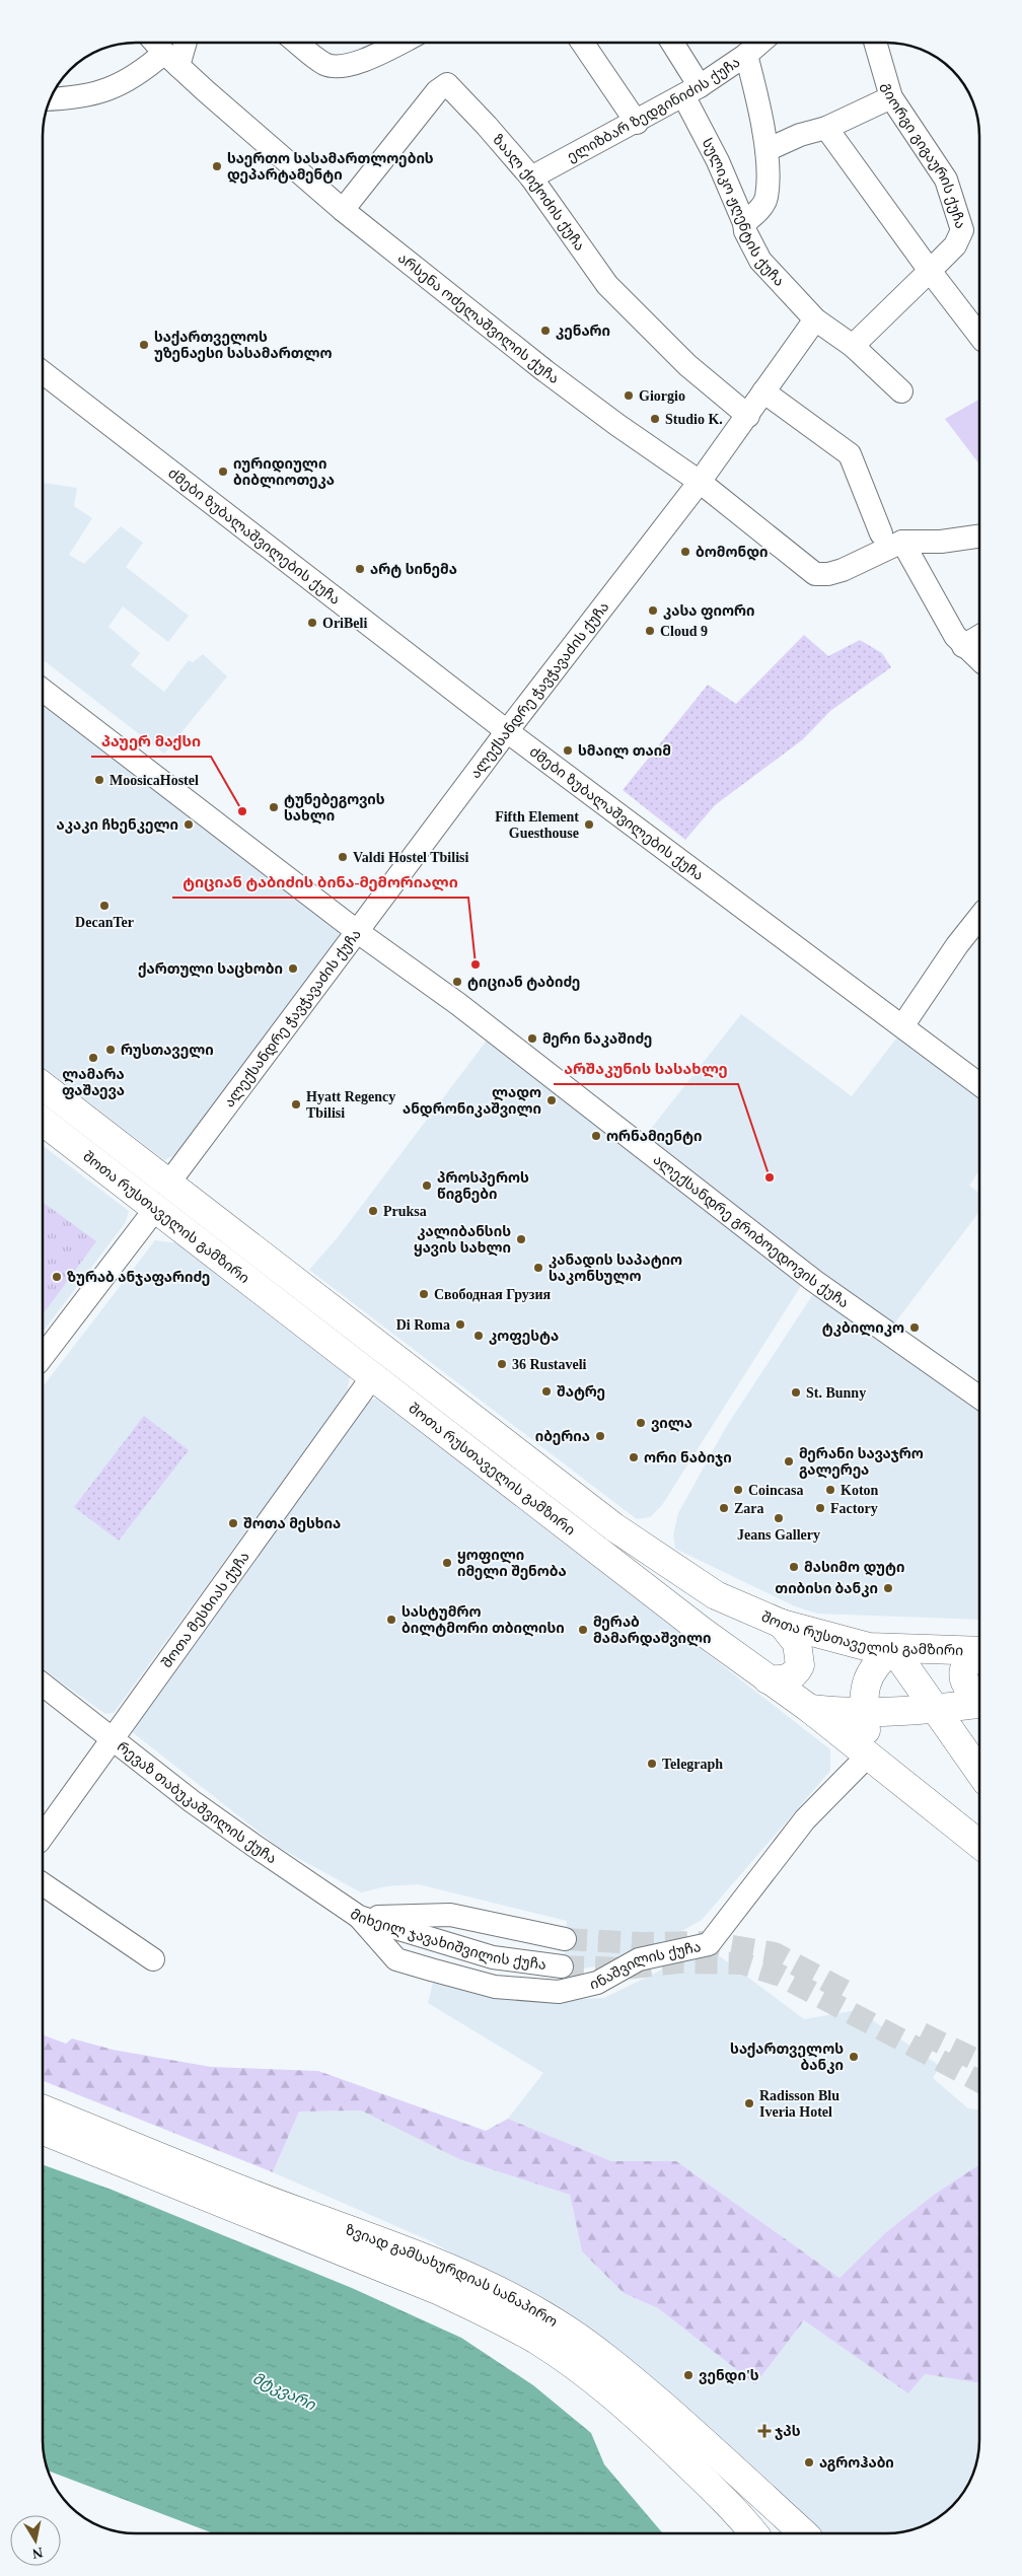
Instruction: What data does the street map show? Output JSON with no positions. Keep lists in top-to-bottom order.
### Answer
{
  "streets": {
    "main road": ["შოთა რუსთაველის გამზირი", "ზვიად გამსახურდიას სანაპირო"],
    "street": [
      "ელიზბარ ზედგინიძის ქუჩა",
      "გიორგი გიგაურის ქუჩა",
      "ზაალ ქიქოძის ქუჩა",
      "სულიკო ჟღენტის ქუჩა",
      "არსენა ოძელაშვილის ქუჩა",
      "ძმები ზუბალაშვილების ქუჩა",
      "ალექსანდრე ჭავჭავაძის ქუჩა",
      "ალექსანდრე გრიბოედოვის ქუჩა",
      "შოთა მესხიას ქუჩა",
      "რევაზ თაბუკაშვილის ქუჩა",
      "მიხეილ ჯავახიშვილის ქუჩა",
      "ინაშვილის ქუჩა"
    ]
  },
  "crossings": [
    ["ელიზბარ ზედგინიძის ქუჩა", "ზაალ ქიქოძის ქუჩა"],
    ["ელიზბარ ზედგინიძის ქუჩა", "სულიკო ჟღენტის ქუჩა"],
    ["ზაალ ქიქოძის ქუჩა", "არსენა ოძელაშვილის ქუჩა"],
    ["ზაალ ქიქოძის ქუჩა", "ალექსანდრე ჭავჭავაძის ქუჩა"],
    ["სულიკო ჟღენტის ქუჩა", "ალექსანდრე ჭავჭავაძის ქუჩა"],
    ["არსენა ოძელაშვილის ქუჩა", "ალექსანდრე ჭავჭავაძის ქუჩა"],
    ["ძმები ზუბალაშვილების ქუჩა", "ალექსანდრე ჭავჭავაძის ქუჩა"],
    ["ალექსანდრე ჭავჭავაძის ქუჩა", "შოთა რუსთაველის გამზირი"],
    ["ალექსანდრე ჭავჭავაძის ქუჩა", "ალექსანდრე გრიბოედოვის ქუჩა"],
    ["შოთა რუსთაველის გამზირი", "შოთა მესხიას ქუჩა"],
    ["შოთა რუსთაველის გამზირი", "ინაშვილის ქუჩა"],
    ["შოთა მესხიას ქუჩა", "რევაზ თაბუკაშვილის ქუჩა"],
    ["რევაზ თაბუკაშვილის ქუჩა", "მიხეილ ჯავახიშვილის ქუჩა"],
    ["რევაზ თაბუკაშვილის ქუჩა", "ინაშვილის ქუჩა"],
    ["მიხეილ ჯავახიშვილის ქუჩა", "ინაშვილის ქუჩა"]
  ],
  "water": ["მტკვარი"],
  "places": {
    "other": [
      "საერთო სასამართლოების დეპარტამენტი",
      "კენარი",
      "საქართველოს უზენაესი სასამართლო",
      "Giorgio",
      "Studio K.",
      "იურიდიული ბიბლიოთეკა",
      "ბომონდი",
      "არტ სინემა",
      "კასა ფიორი",
      "OriBeli",
      "Cloud 9",
      "სმაილ თაიმ",
      "MoosicaHostel",
      "ტუნებეგოვის სახლი",
      "პაუერ მაქსი",
      "აკაკი ჩხენკელი",
      "Fifth Element Guesthouse",
      "Valdi Hostel Tbilisi",
      "DecanTer",
      "ტიციან ტაბიძის ბინა-მემორიალი",
      "ქართული საცხობი",
      "ტიციან ტაბიძე",
      "მერი ნაკაშიძე",
      "რუსთაველი",
      "ლამარა ფაშაევა",
      "ლადო ანდრონიკაშვილი",
      "Hyatt Regency Tbilisi",
      "ორნამიენტი",
      "არშაკუნის სასახლე",
      "პროსპეროს წიგნები",
      "Pruksa",
      "კალიბანსის ყავის სახლი",
      "კანადის საპატიო საკონსულო",
      "ზურაბ ანჯაფარიძე",
      "Свободная Грузия",
      "Di Roma",
      "ტკბილიკო",
      "კოფესტა",
      "36 Rustaveli",
      "შატრე",
      "St. Bunny",
      "ვილა",
      "იბერია",
      "ორი ნაბიჯი",
      "მერანი სავაჯრო გალერეა",
      "Coincasa",
      "Koton",
      "Zara",
      "Factory",
      "Jeans Gallery",
      "შოთა მესხია",
      "ყოფილი იმელი შენობა",
      "მასიმო დუტი",
      "თიბისი ბანკი",
      "სასტუმრო ბილტმორი თბილისი",
      "მერაბ მამარდაშვილი",
      "Telegraph",
      "საქართველოს ბანკი",
      "Radisson Blu Iveria Hotel",
      "ვენდი'ს",
      "აგროჰაბი"
    ],
    "health": ["ჯპს"]
  },
  "north": "bottom"
}
